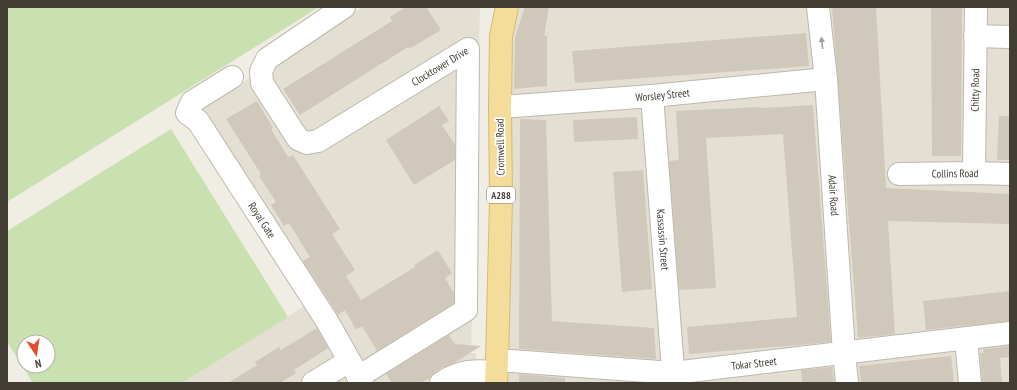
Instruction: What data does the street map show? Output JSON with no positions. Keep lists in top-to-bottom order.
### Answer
{
  "streets": {
    "main road": ["Cromwell Road", "A288"],
    "street": [
      "Clocktower Drive",
      "Chitty Road",
      "Worsley Street",
      "Collins Road",
      "Adair Road",
      "Royal Gate",
      "Kassassin Street",
      "Tokar Street"
    ]
  },
  "crossings": [
    ["Clocktower Drive", "Royal Gate"],
    ["Chitty Road", "Collins Road"],
    ["Worsley Street", "Cromwell Road"],
    ["Worsley Street", "Adair Road"],
    ["Worsley Street", "Kassassin Street"],
    ["Cromwell Road", "Tokar Street"],
    ["Adair Road", "Tokar Street"],
    ["Kassassin Street", "Tokar Street"]
  ],
  "north": "bottom"
}
